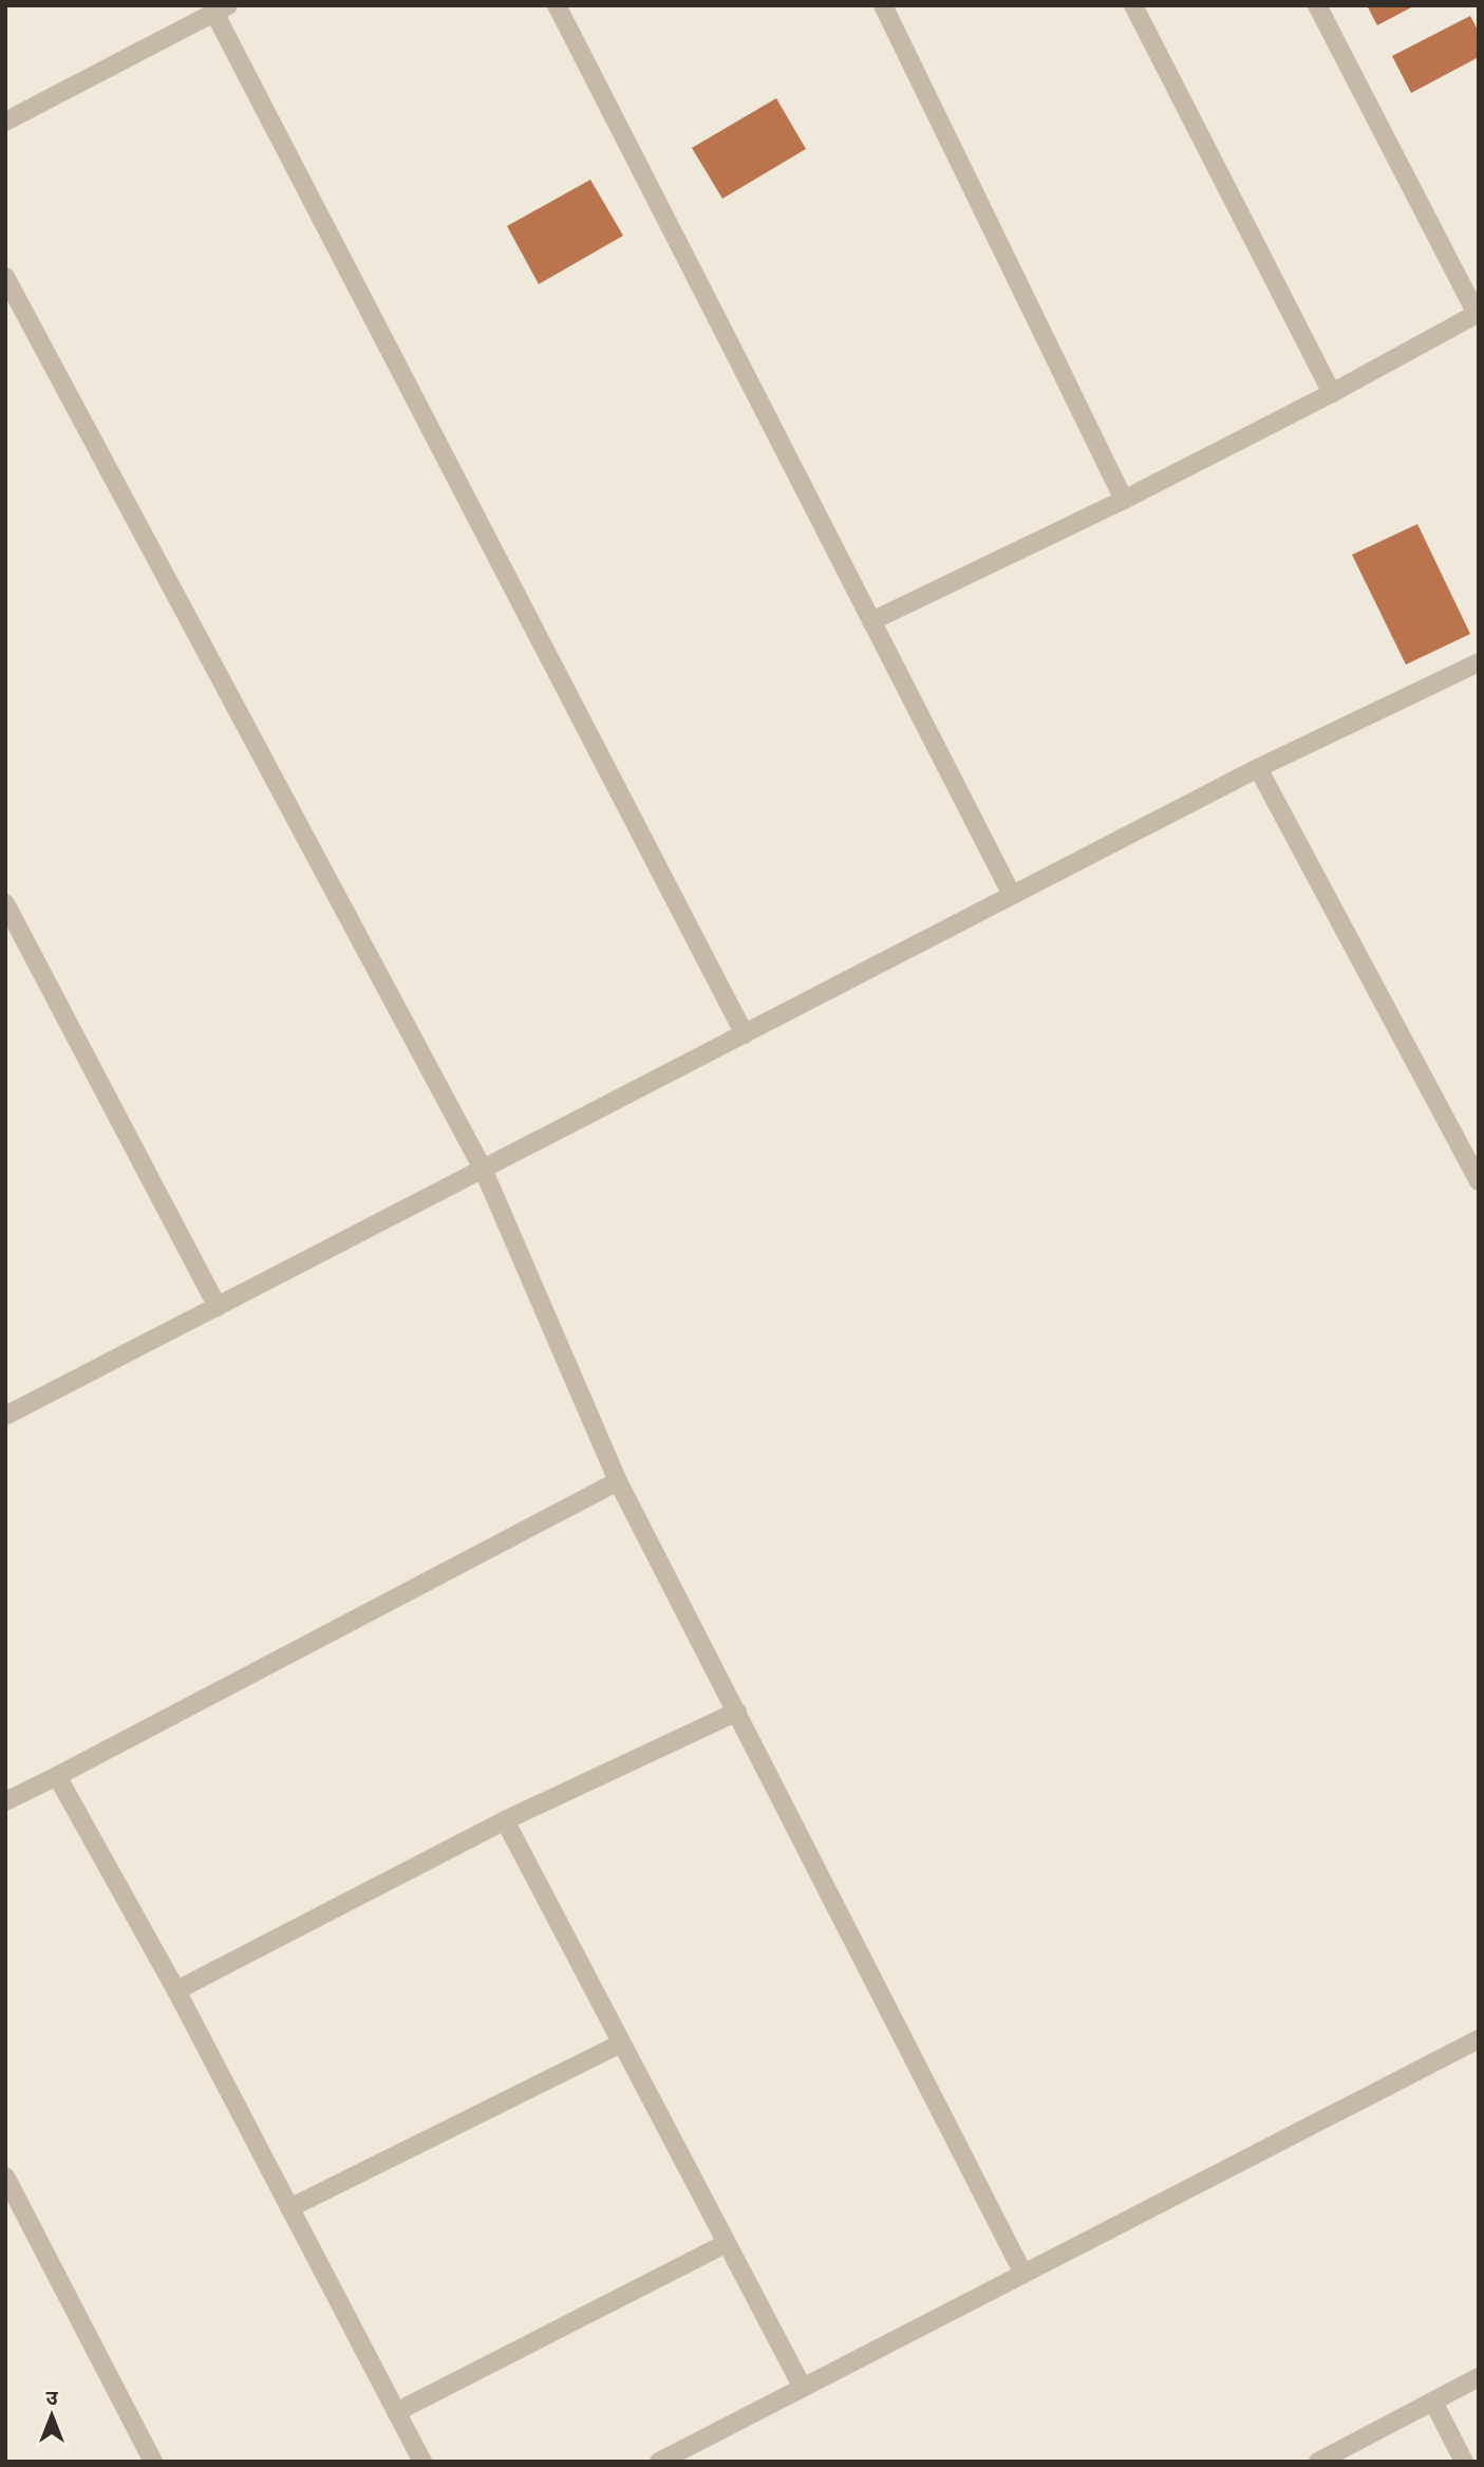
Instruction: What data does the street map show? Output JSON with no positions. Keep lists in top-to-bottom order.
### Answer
{
  "north": "top"
}
